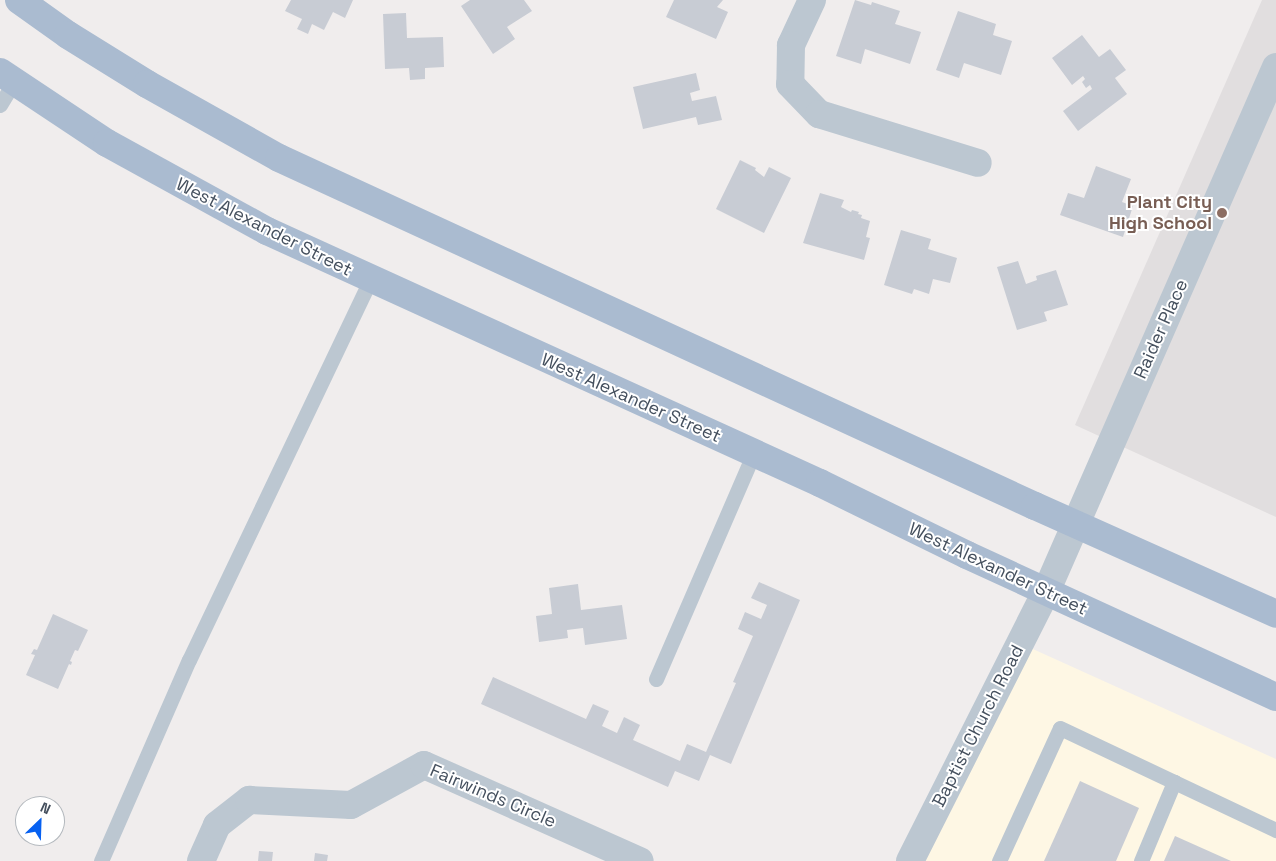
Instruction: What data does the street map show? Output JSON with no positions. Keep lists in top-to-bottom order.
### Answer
{
  "streets": {
    "main road": ["West Alexander Street"],
    "street": ["Raider Place", "Baptist Church Road", "Fairwinds Circle"]
  },
  "crossings": [
    ["West Alexander Street", "Raider Place"],
    ["West Alexander Street", "Baptist Church Road"],
    ["Raider Place", "Baptist Church Road"]
  ],
  "places": ["Plant City High School"],
  "north": "top right"
}
